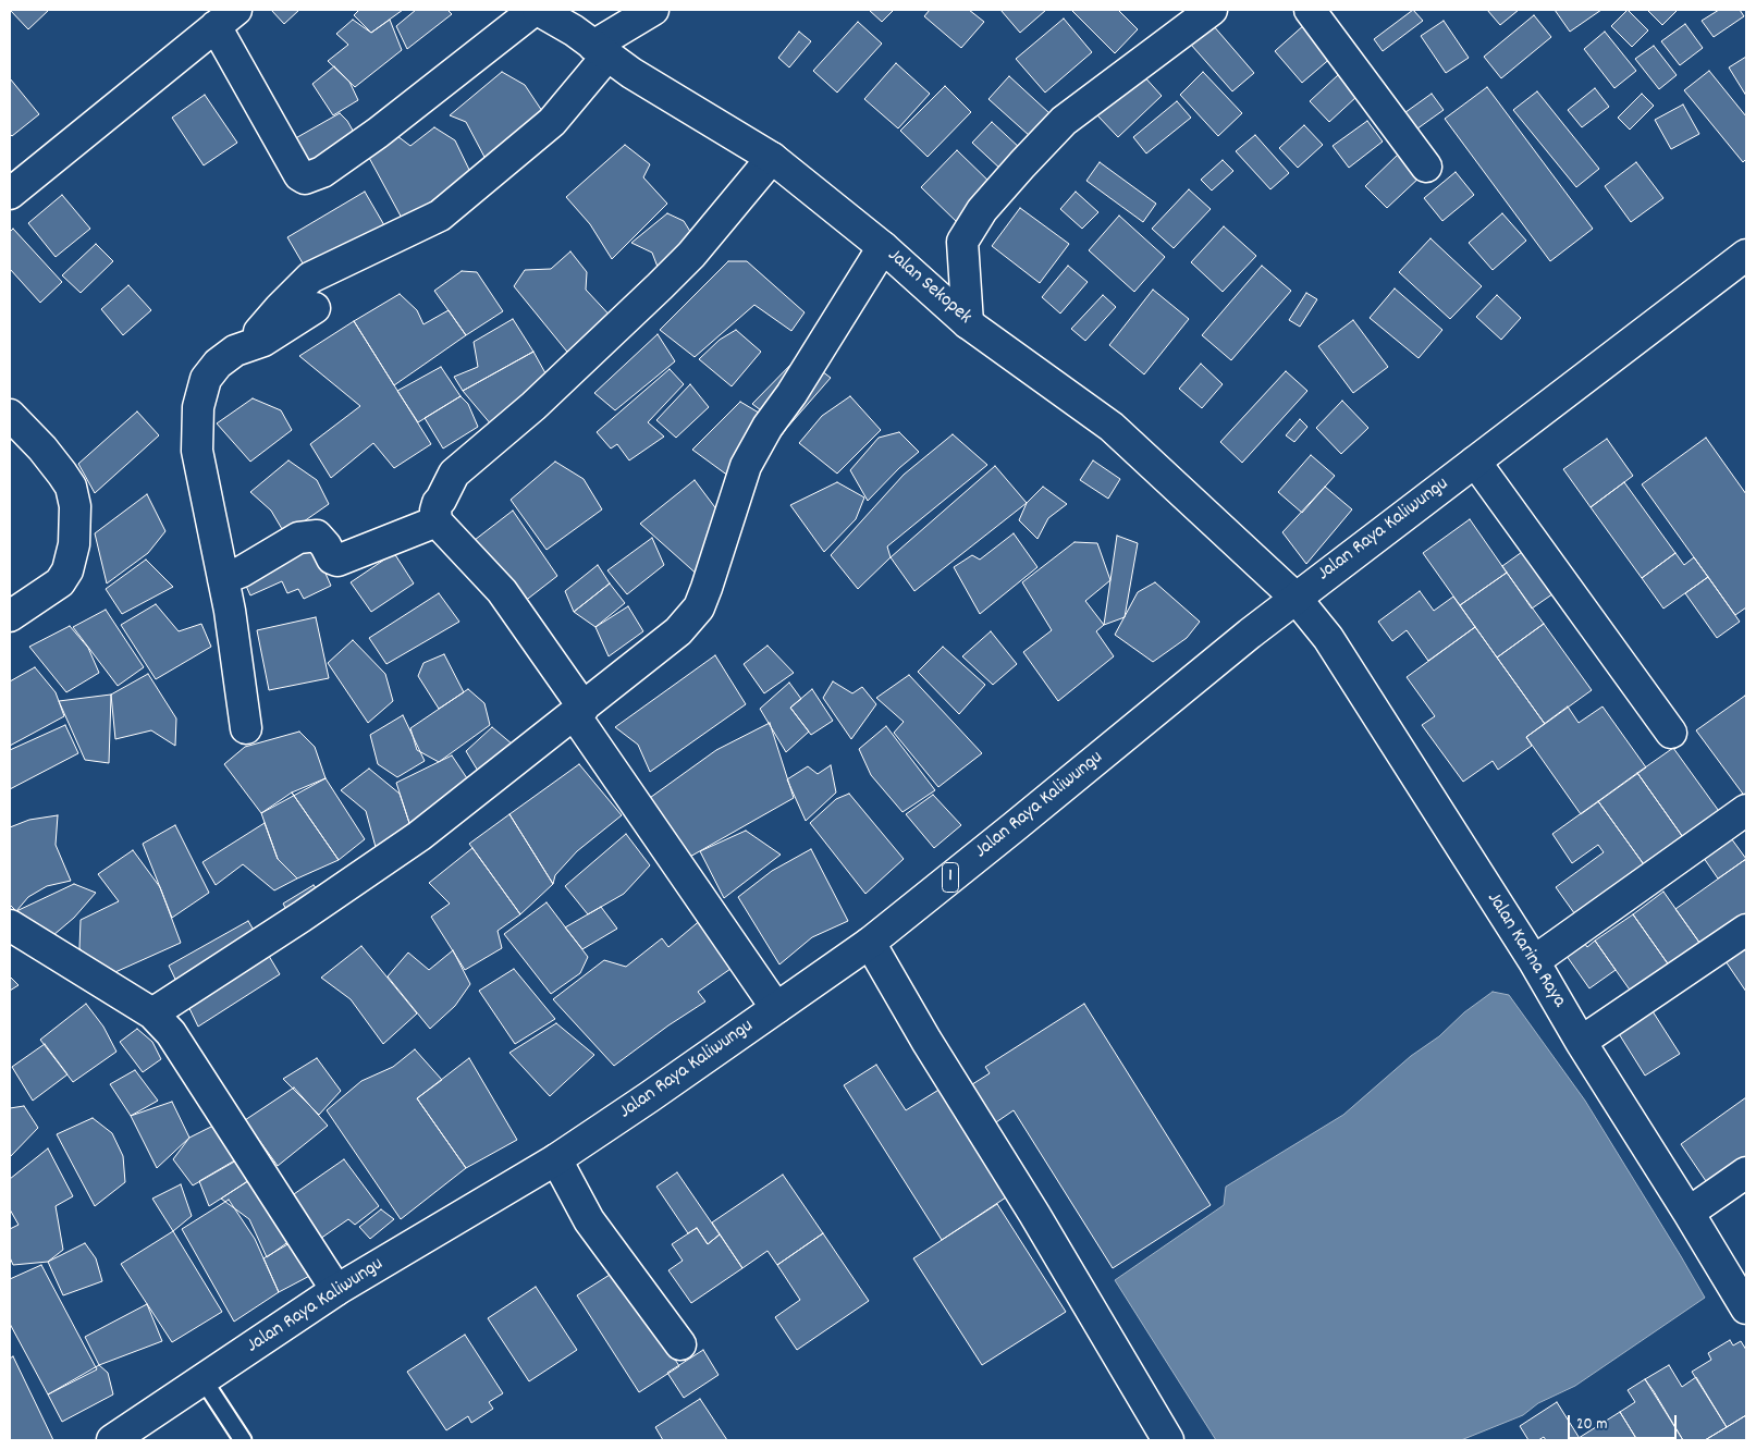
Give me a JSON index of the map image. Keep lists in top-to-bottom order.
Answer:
{
  "streets": {
    "street": [
      "Jalan Sekopek",
      "Jalan Raya Kaliwungu",
      "1",
      "Jalan Karina Raya"
    ]
  },
  "crossings": [
    ["Jalan Sekopek", "Jalan Raya Kaliwungu"],
    ["Jalan Sekopek", "Jalan Karina Raya"],
    ["Jalan Raya Kaliwungu", "Jalan Karina Raya"]
  ],
  "scale_bar": "20 m"
}
